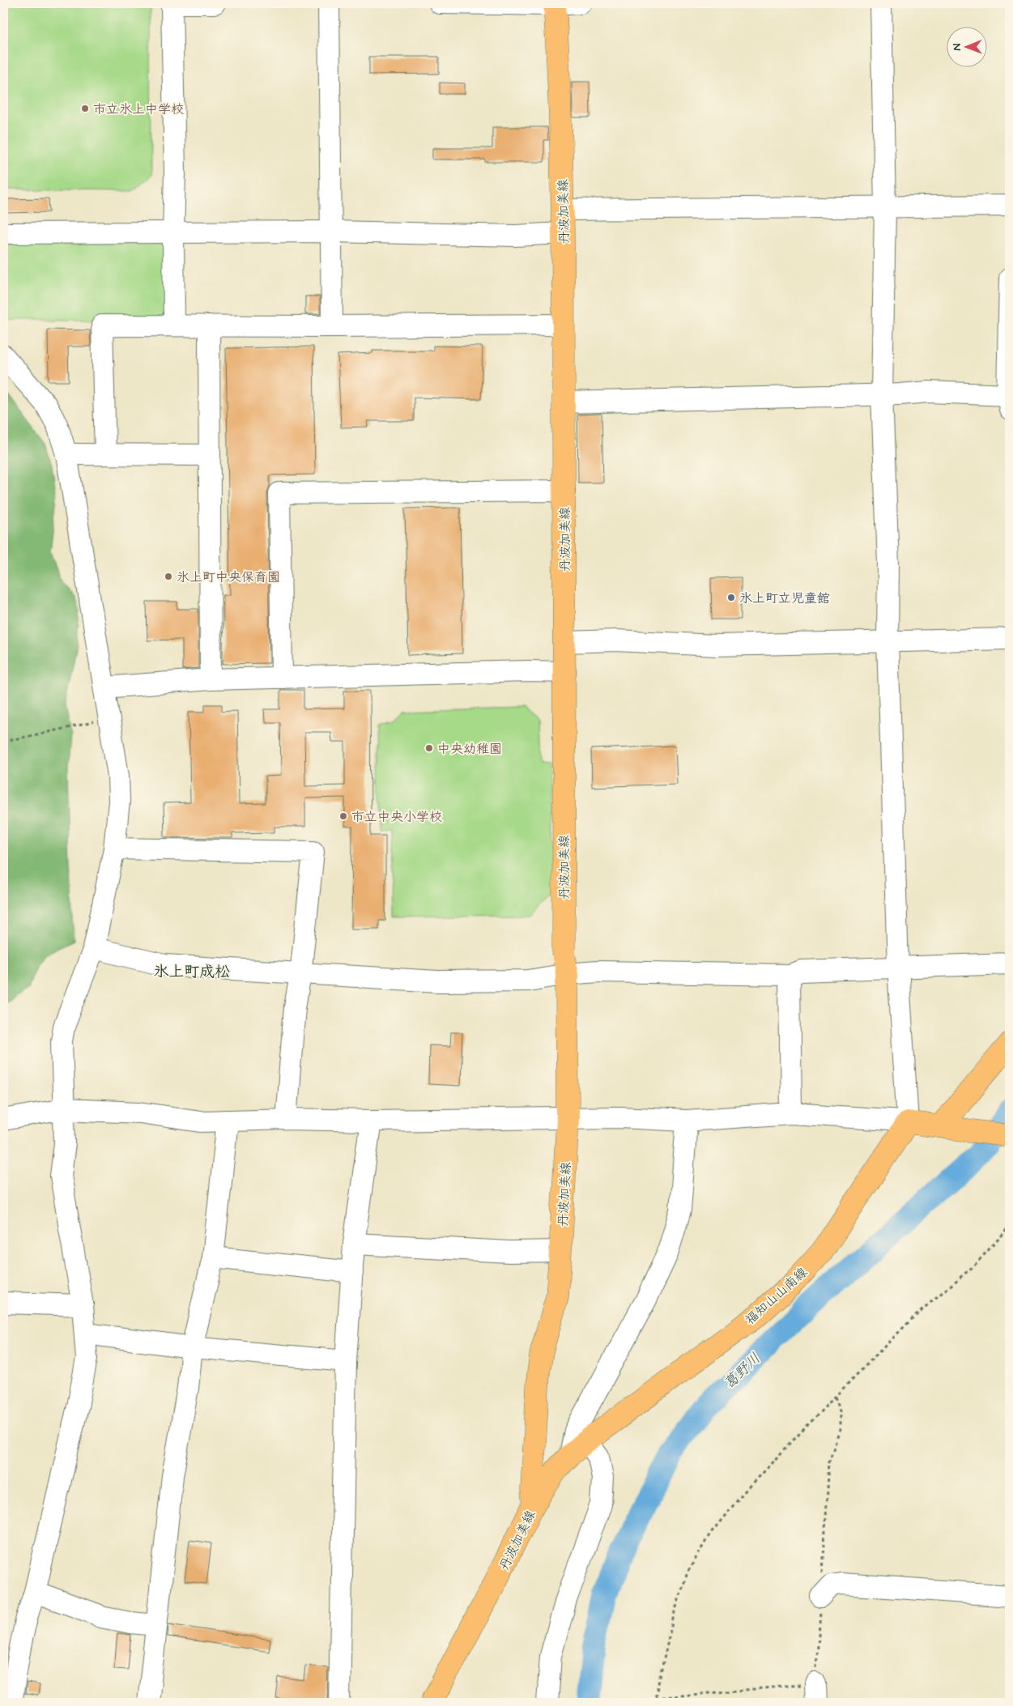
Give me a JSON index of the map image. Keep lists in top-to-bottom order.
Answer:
{
  "streets": {
    "main road": ["丹波加美線", "福知山山南線"]
  },
  "crossings": [
    ["丹波加美線", "福知山山南線"]
  ],
  "districts": ["氷上町成松"],
  "water": ["葛野川"],
  "places": [
    "市立氷上中学校",
    "氷上町中央保育園",
    "氷上町立児童館",
    "中央幼稚園",
    "市立中央小学校"
  ],
  "north": "left"
}
